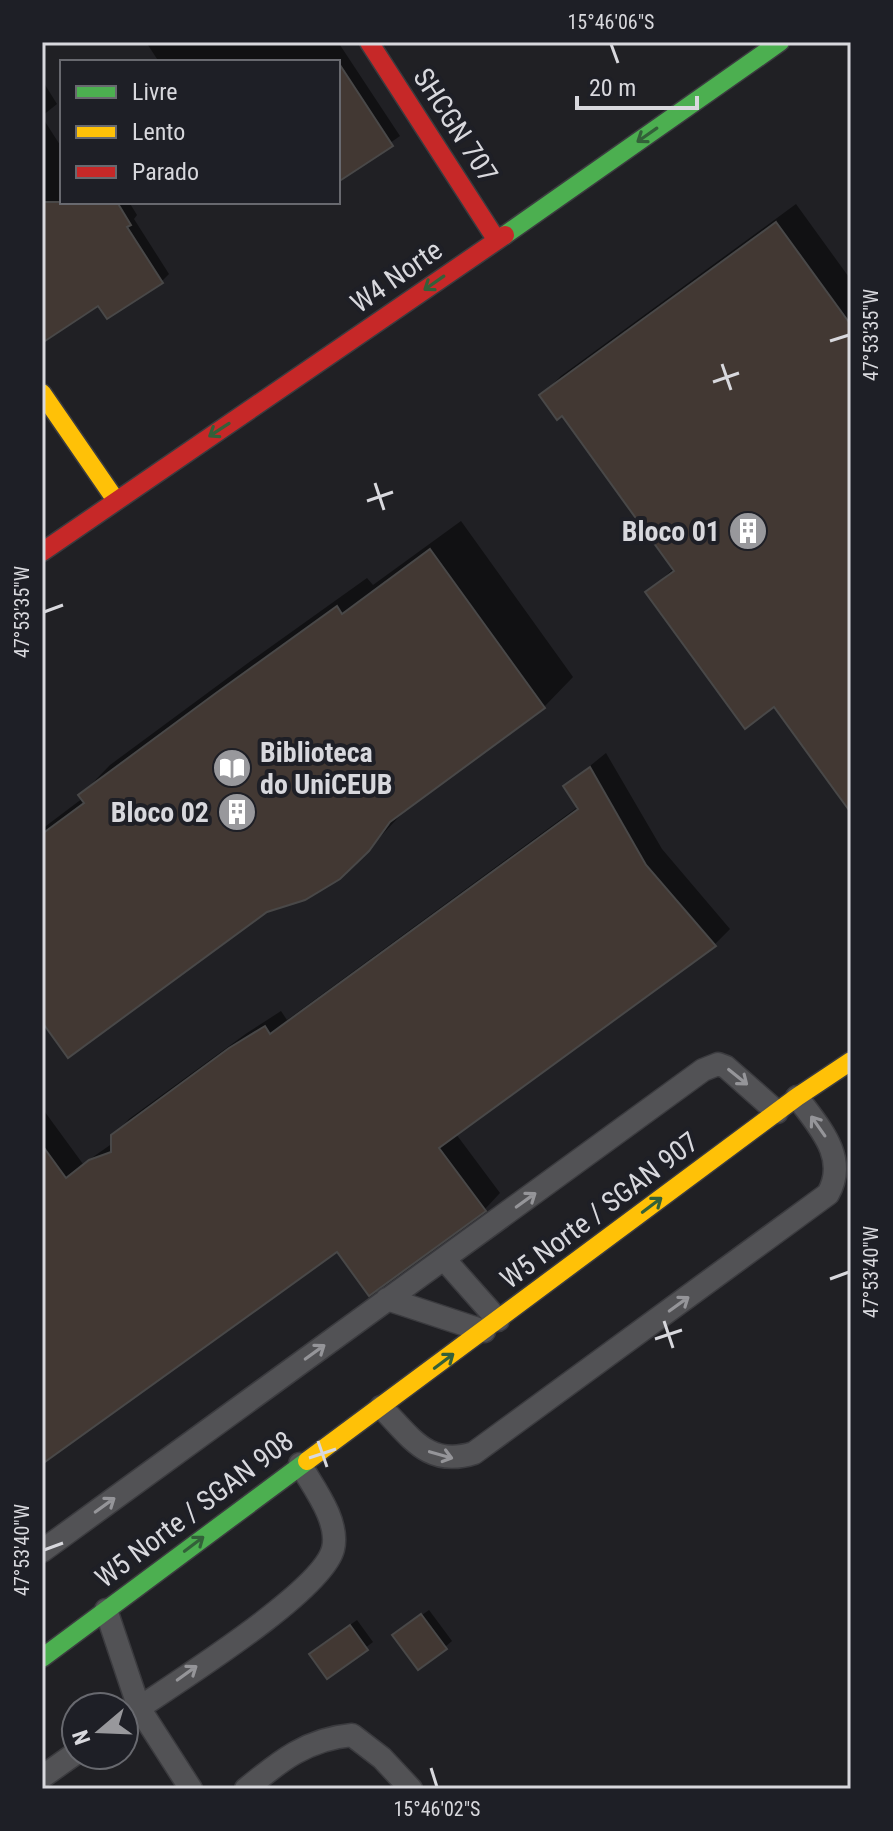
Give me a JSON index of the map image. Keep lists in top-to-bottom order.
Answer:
{
  "streets": {
    "main road": [
      "SHCGN 707",
      "W4 Norte",
      "W5 Norte / SGAN 907",
      "W5 Norte / SGAN 908"
    ]
  },
  "crossings": [
    ["SHCGN 707", "W4 Norte"],
    ["W5 Norte / SGAN 907", "W5 Norte / SGAN 908"]
  ],
  "one_way": ["W4 Norte", "W5 Norte / SGAN 907", "W5 Norte / SGAN 908"],
  "places": {
    "building": ["Bloco 01", "Bloco 02"],
    "library": ["Biblioteca do UniCEUB"]
  },
  "legend": ["Livre", "Lento", "Parado"],
  "scale_bar": "20 m",
  "north": "left",
  "coordinates": [
    "15°46'06\"S",
    "47°53'35\"W",
    "47°53'40\"W",
    "15°46'02\"S"
  ]
}
